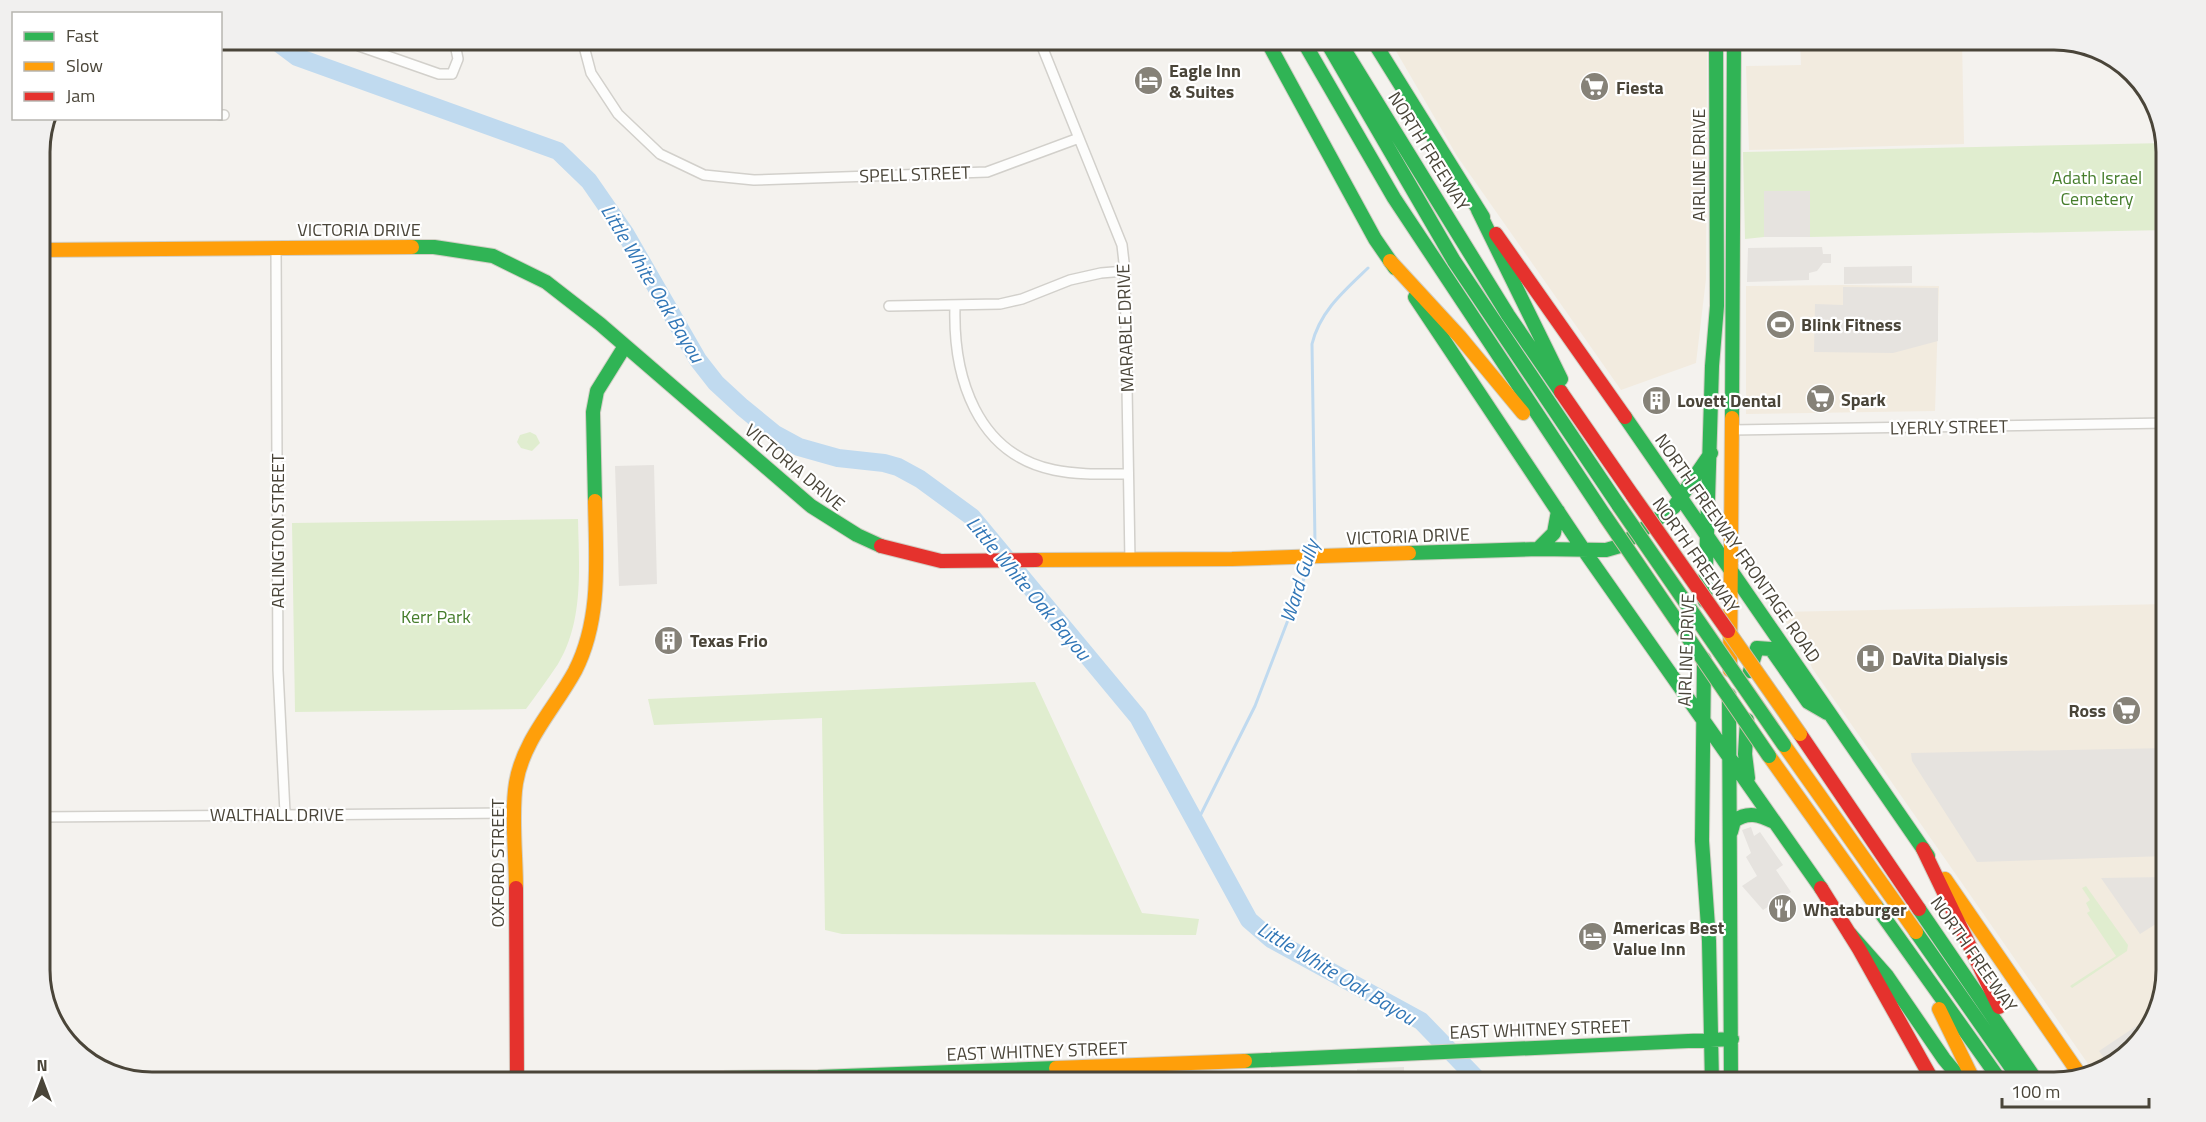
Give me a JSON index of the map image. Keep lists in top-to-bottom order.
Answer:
{
  "streets": {
    "main road": [
      "NORTH FREEWAY",
      "AIRLINE DRIVE",
      "VICTORIA DRIVE",
      "NORTH FREEWAY FRONTAGE ROAD",
      "OXFORD STREET",
      "EAST WHITNEY STREET"
    ],
    "street": [
      "SPELL STREET",
      "MARABLE DRIVE",
      "LYERLY STREET",
      "ARLINGTON STREET",
      "WALTHALL DRIVE"
    ]
  },
  "crossings": [
    ["AIRLINE DRIVE", "VICTORIA DRIVE"],
    ["AIRLINE DRIVE", "LYERLY STREET"],
    ["AIRLINE DRIVE", "NORTH FREEWAY FRONTAGE ROAD"],
    ["AIRLINE DRIVE", "EAST WHITNEY STREET"],
    ["SPELL STREET", "MARABLE DRIVE"],
    ["VICTORIA DRIVE", "MARABLE DRIVE"],
    ["VICTORIA DRIVE", "ARLINGTON STREET"],
    ["VICTORIA DRIVE", "NORTH FREEWAY FRONTAGE ROAD"],
    ["VICTORIA DRIVE", "OXFORD STREET"],
    ["ARLINGTON STREET", "WALTHALL DRIVE"],
    ["WALTHALL DRIVE", "OXFORD STREET"]
  ],
  "water": ["Little White Oak Bayou", "Ward Gully"],
  "parks": ["Adath Israel Cemetery", "Kerr Park"],
  "places": {
    "hotel": ["Eagle Inn & Suites", "Americas Best Value Inn"],
    "supermarket": ["Fiesta", "Spark", "Ross"],
    "sports": ["Blink Fitness"],
    "building": ["Lovett Dental", "Texas Frio"],
    "hospital": ["DaVita Dialysis"],
    "restaurant": ["Whataburger"]
  },
  "legend": ["Fast", "Slow", "Jam"],
  "scale_bar": "100 m",
  "north": "top"
}
